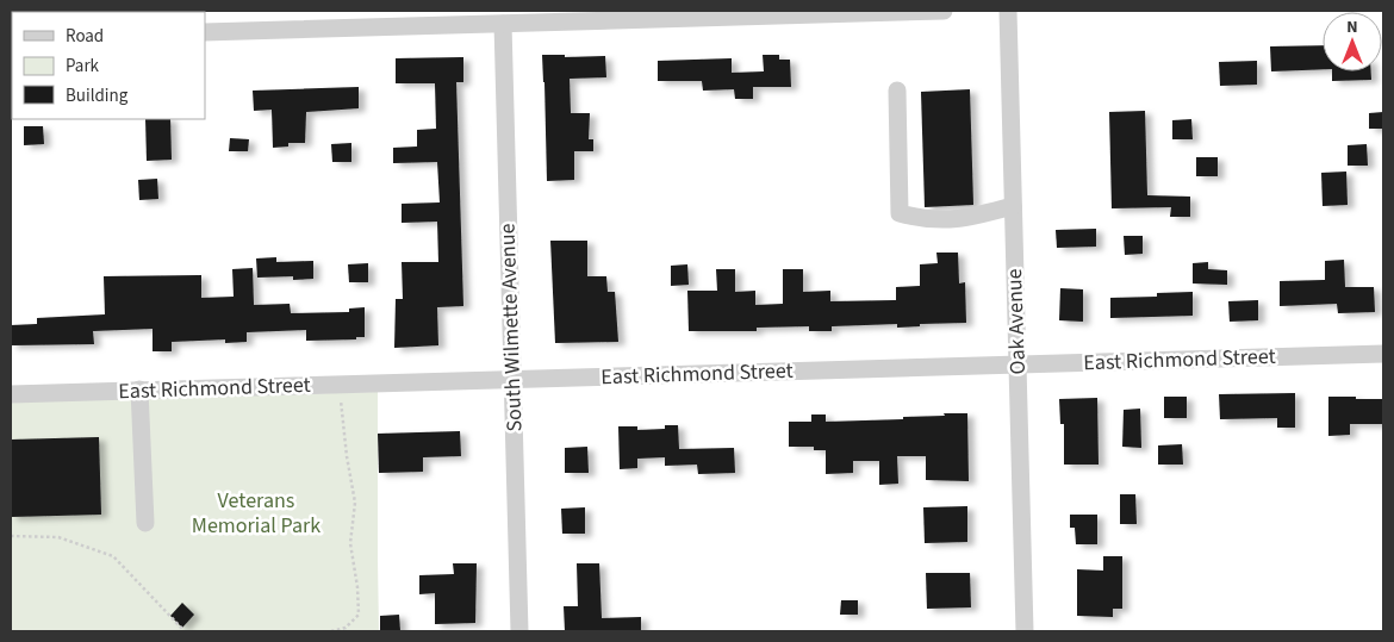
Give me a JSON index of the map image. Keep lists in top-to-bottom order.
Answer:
{
  "streets": {
    "street": ["Oak Avenue", "South Wilmette Avenue", "East Richmond Street"]
  },
  "crossings": [
    ["Oak Avenue", "East Richmond Street"],
    ["South Wilmette Avenue", "East Richmond Street"]
  ],
  "parks": ["Veterans Memorial Park"],
  "legend": ["Road", "Park", "Building"],
  "north": "top"
}
